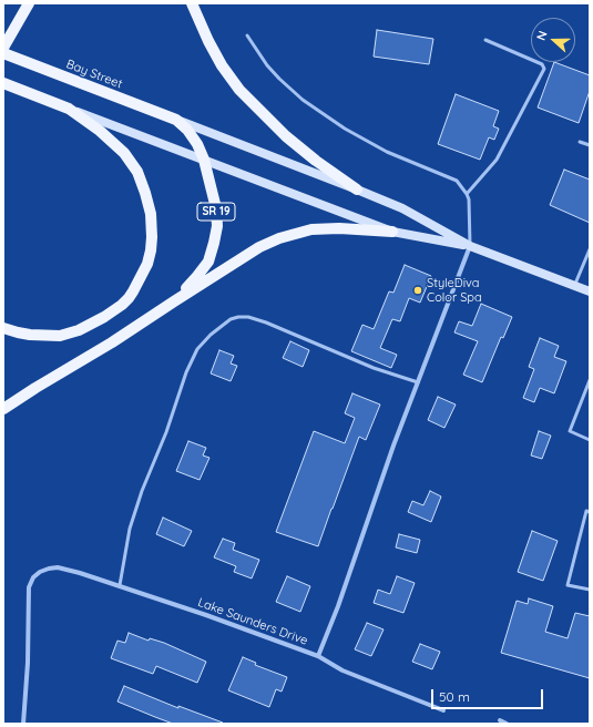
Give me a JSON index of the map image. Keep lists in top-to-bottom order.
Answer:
{
  "streets": {
    "main road": ["Bay Street", "SR 19"],
    "street": ["Lake Saunders Drive"]
  },
  "crossings": [
    ["Bay Street", "SR 19"]
  ],
  "places": ["StyleDiva Color Spa"],
  "scale_bar": "50 m",
  "north": "left"
}
